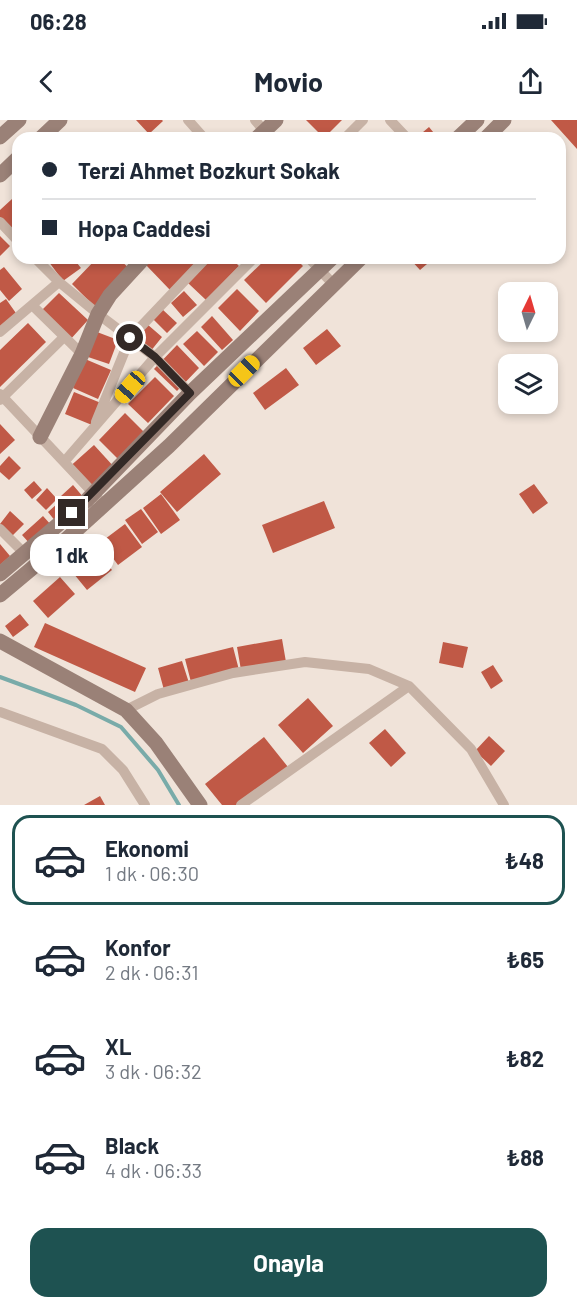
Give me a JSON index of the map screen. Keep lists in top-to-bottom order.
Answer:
{
  "north": "top",
  "page": {
    "status": "06:28",
    "header": "Movio",
    "banner": ["Terzi Ahmet Bozkurt Sokak", "Hopa Caddesi"],
    "bubble": "1 dk",
    "list": [
      {
        "name": "Ekonomi",
        "note": "1 dk · 06:30",
        "value": "₺48"
      },
      {
        "name": "Konfor",
        "note": "2 dk · 06:31",
        "value": "₺65"
      },
      {
        "name": "XL",
        "note": "3 dk · 06:32",
        "value": "₺82"
      },
      {
        "name": "Black",
        "note": "4 dk · 06:33",
        "value": "₺88"
      }
    ],
    "buttons": "Onayla"
  }
}
